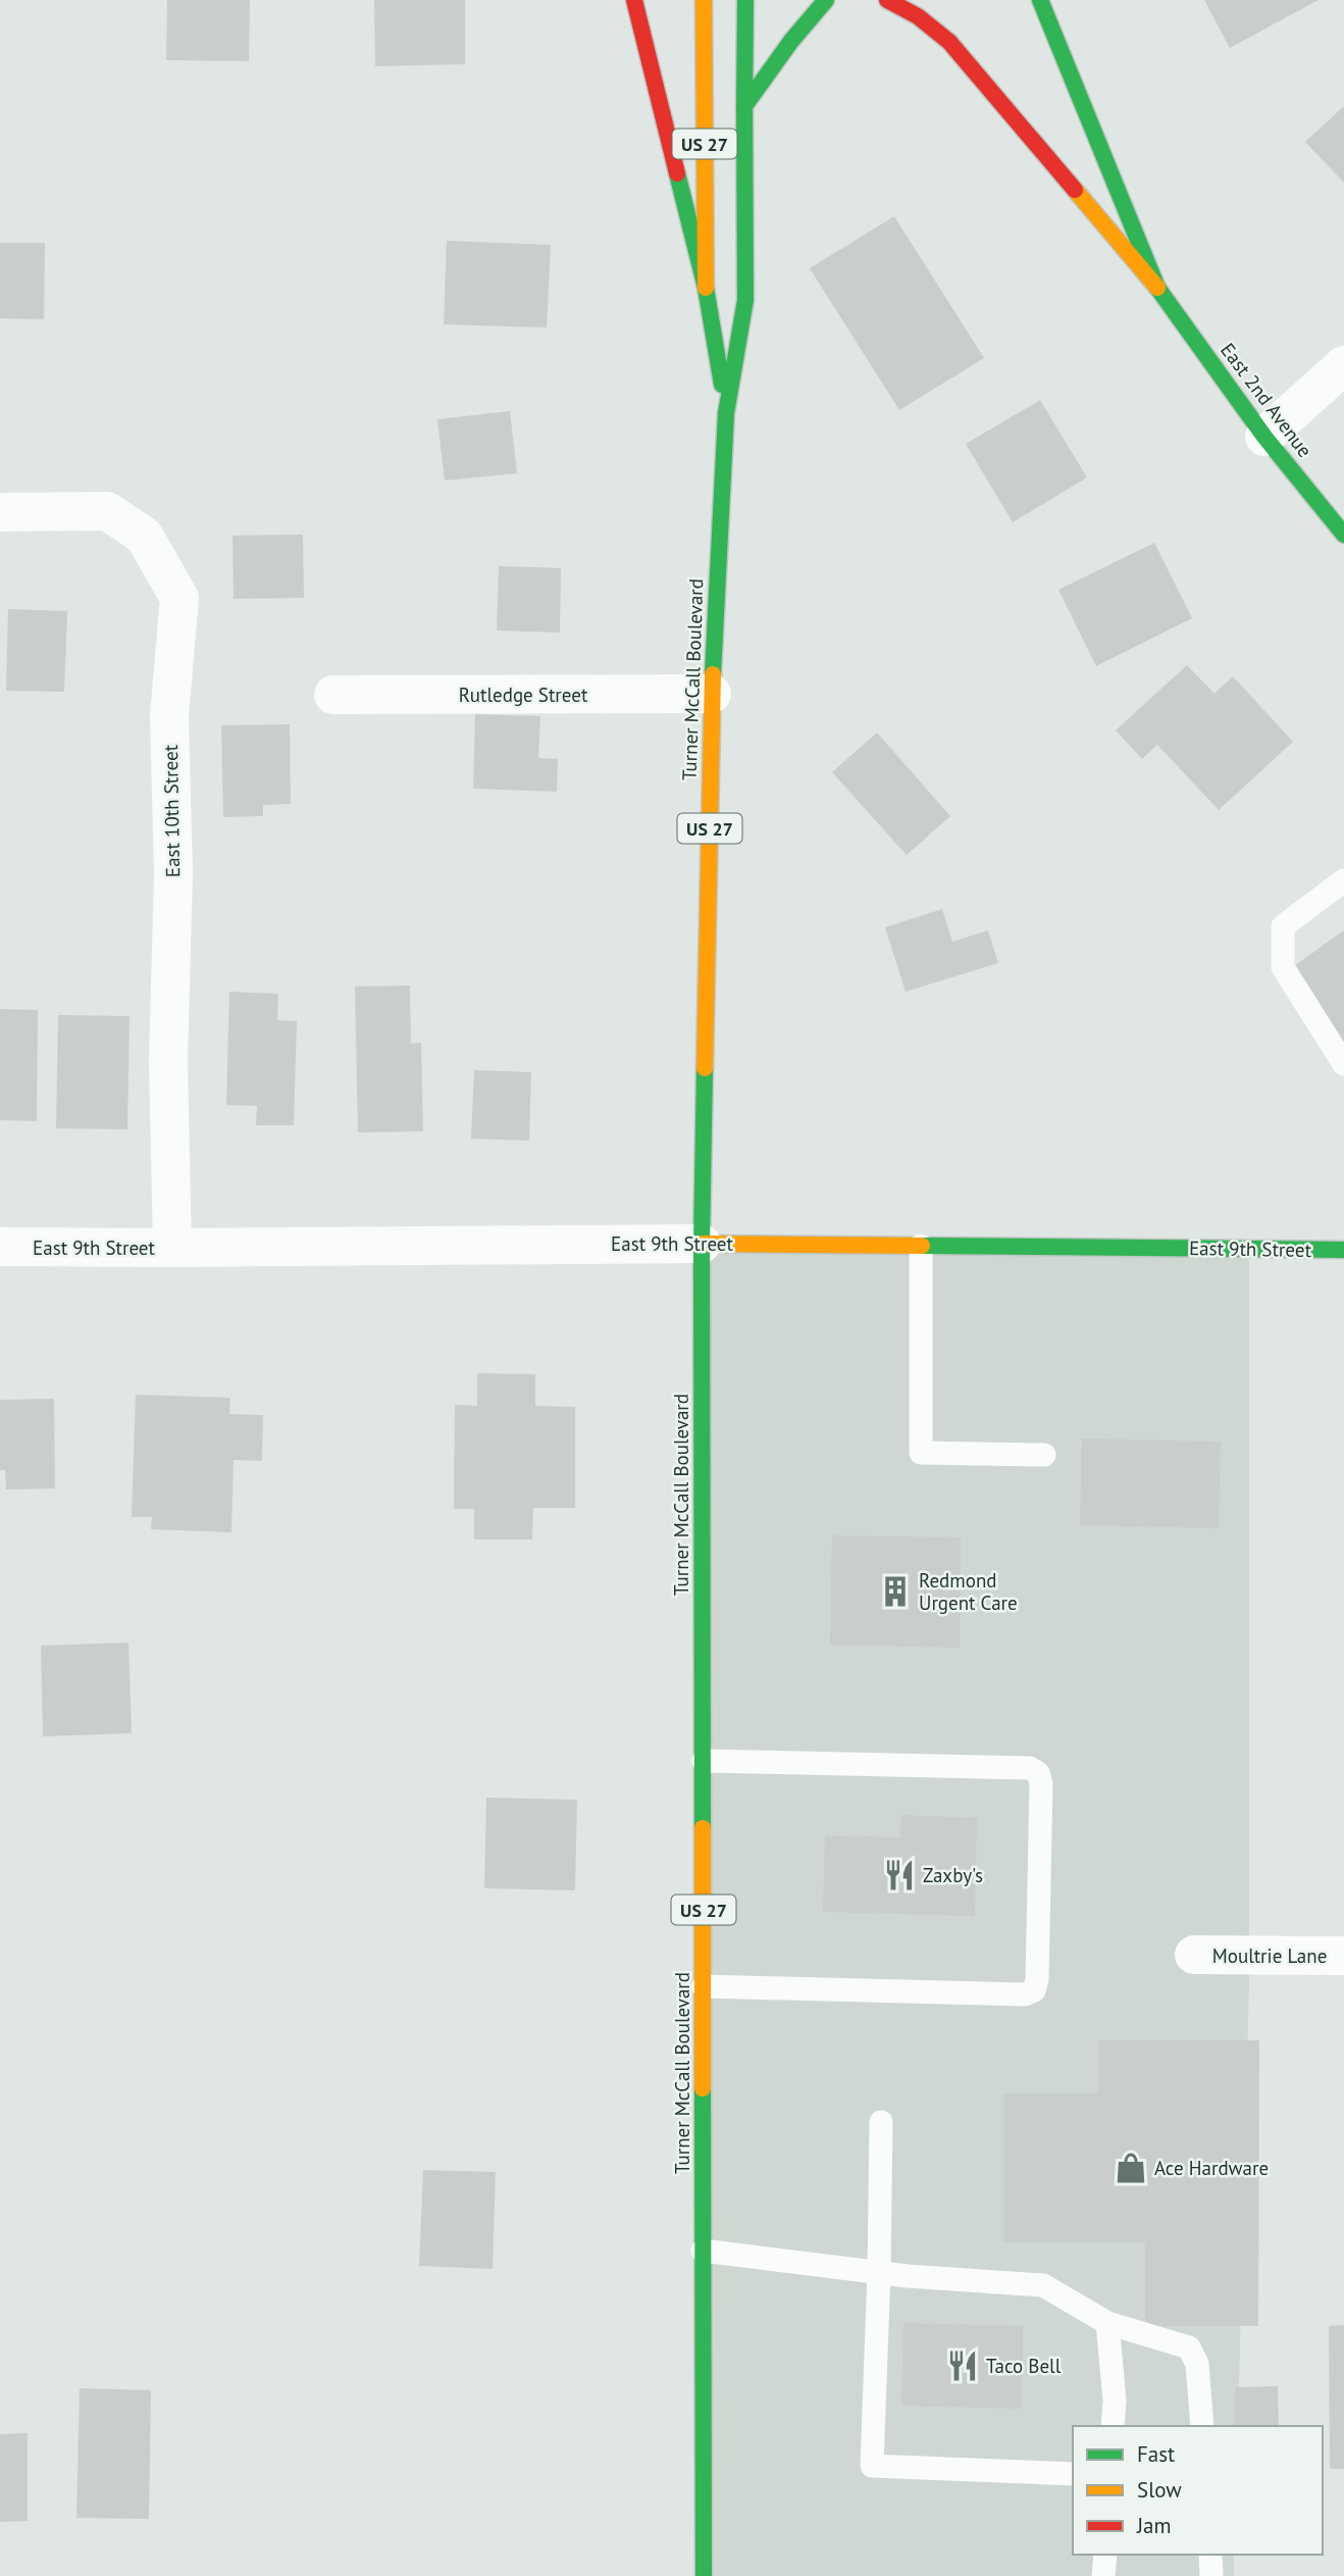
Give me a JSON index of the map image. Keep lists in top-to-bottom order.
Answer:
{
  "streets": {
    "main road": [
      "US 27",
      "East 2nd Avenue",
      "Turner McCall Boulevard",
      "East 9th Street"
    ],
    "street": ["Rutledge Street", "East 10th Street", "Moultrie Lane"]
  },
  "crossings": [
    ["Turner McCall Boulevard", "Rutledge Street"],
    ["Turner McCall Boulevard", "East 9th Street"],
    ["East 10th Street", "East 9th Street"]
  ],
  "places": {
    "building": ["Redmond Urgent Care"],
    "restaurant": ["Zaxby's", "Taco Bell"],
    "shop": ["Ace Hardware"]
  },
  "legend": ["Fast", "Slow", "Jam"]
}
